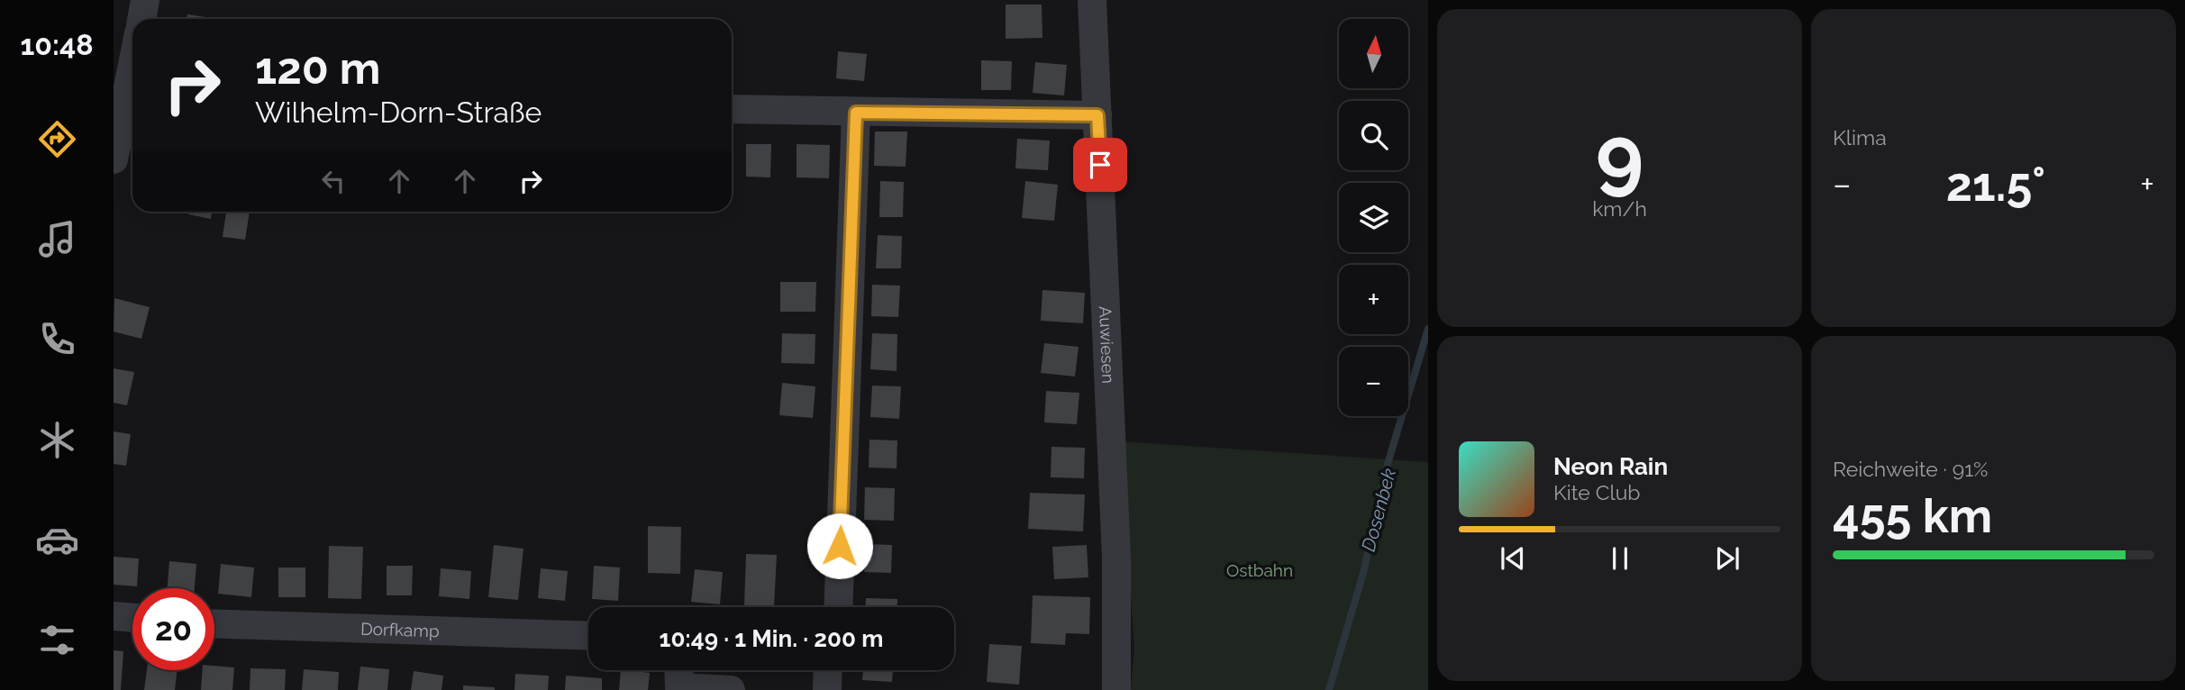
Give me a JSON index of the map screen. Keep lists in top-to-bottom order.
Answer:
{
  "streets": {
    "street": ["Auwiesen", "Dorfkamp"]
  },
  "water": ["Dosenbek"],
  "parks": ["Ostbahn"],
  "north": "top",
  "page": {
    "tabs": "10:48",
    "tile": [
      ["9", "km/h"],
      "Klima",
      ["Reichweite · 91%", "455 km"]
    ],
    "map_buttons": ["+", "−"],
    "turn": ["120 m", "Wilhelm-Dorn-Straße"],
    "heat": ["−", "21.5°", "+"],
    "song": ["Neon Rain", "Kite Club"],
    "limit": "20",
    "trip": "10:49 · 1 Min. · 200 m"
  }
}
